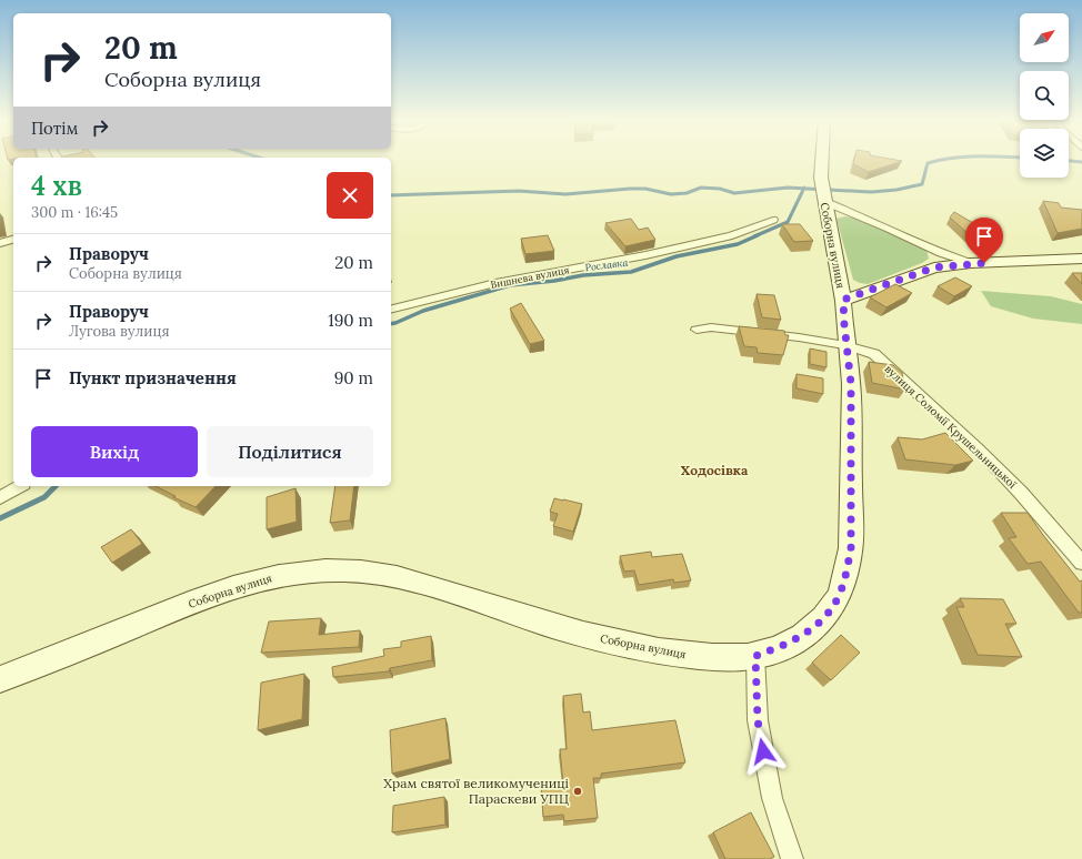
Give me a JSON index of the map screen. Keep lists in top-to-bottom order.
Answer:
{
  "streets": {
    "street": ["Соборна вулиця", "Вишнева вулиця", "вулиця Соломії Крушельницької"]
  },
  "crossings": [
    ["Соборна вулиця", "вулиця Соломії Крушельницької"]
  ],
  "districts": ["Ходосівка"],
  "water": ["Рославка"],
  "places": ["Храм святої великомучениці Параскеви УПЦ"],
  "north": "top right",
  "page": {
    "turn": ["20 m", "Соборна вулиця"],
    "then": "Потім",
    "heading": ["4 хв", "300 m · 16:45"],
    "list": [
      {
        "name": "Праворуч",
        "note": "Соборна вулиця",
        "value": "20 m"
      },
      {
        "name": "Праворуч",
        "note": "Лугова вулиця",
        "value": "190 m"
      },
      {
        "name": "Пункт призначення",
        "value": "90 m"
      }
    ],
    "buttons": ["Вихід", "Поділитися"]
  }
}
